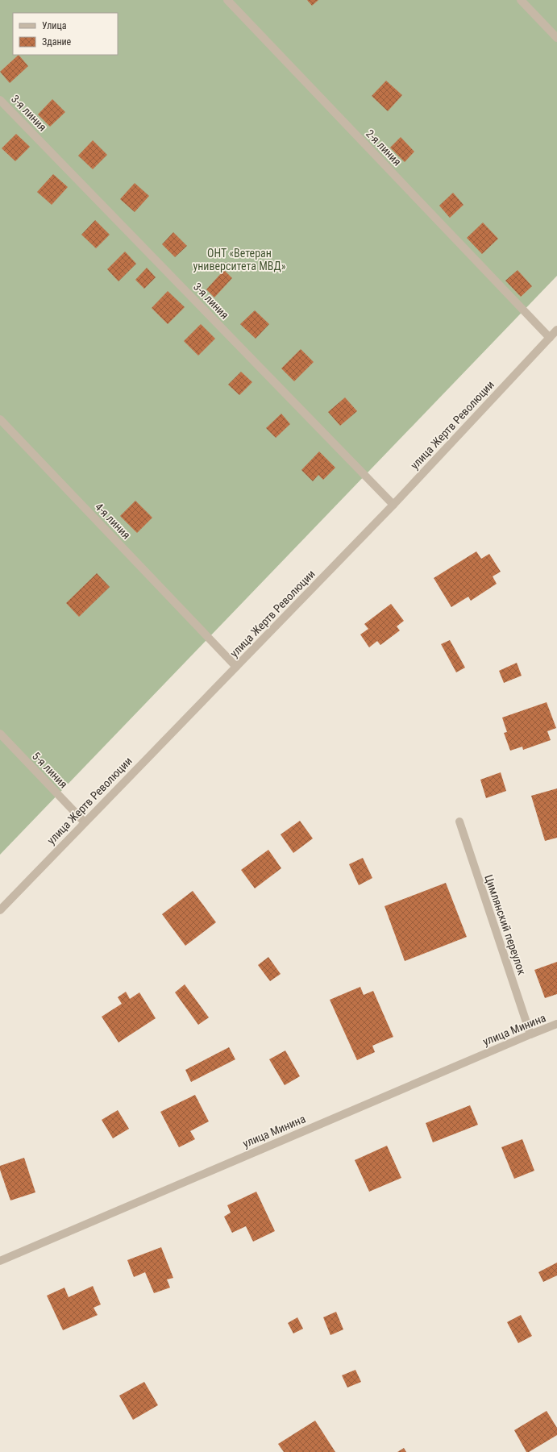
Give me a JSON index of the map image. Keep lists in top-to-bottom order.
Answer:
{
  "streets": {
    "street": [
      "3-я линия",
      "2-я линия",
      "улица Жертв Революции",
      "4-я линия",
      "5-я линия",
      "Цимлянский переулок",
      "улица Минина"
    ]
  },
  "crossings": [
    ["3-я линия", "улица Жертв Революции"],
    ["2-я линия", "улица Жертв Революции"],
    ["улица Жертв Революции", "4-я линия"],
    ["улица Жертв Революции", "5-я линия"],
    ["Цимлянский переулок", "улица Минина"]
  ],
  "parks": ["ОНТ «Ветеран университета МВД»"],
  "legend": ["Улица", "Здание"]
}
